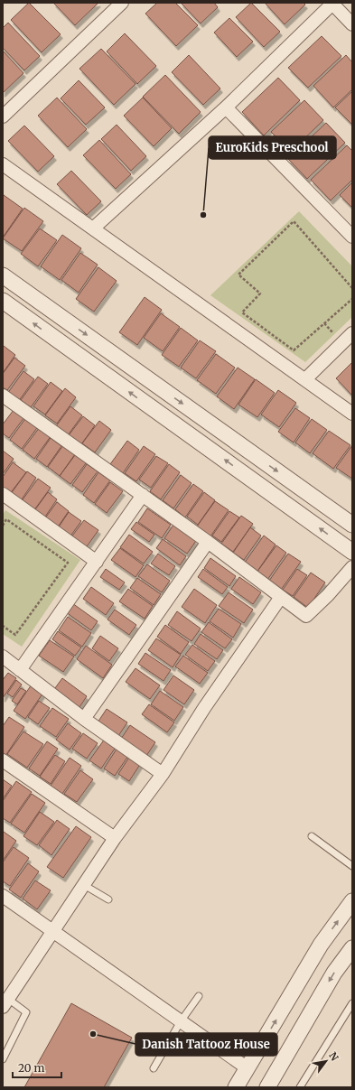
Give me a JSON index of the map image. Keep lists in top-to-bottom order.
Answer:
{
  "places": ["EuroKids Preschool", "Danish Tattooz House"],
  "scale_bar": "20 m",
  "north": "top right"
}
